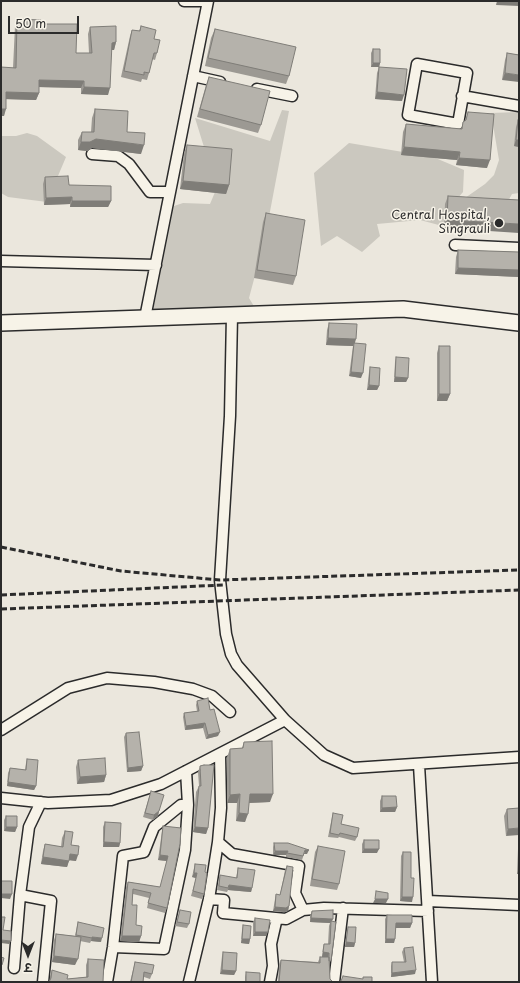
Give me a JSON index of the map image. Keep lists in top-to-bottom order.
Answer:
{
  "places": ["Central Hospital, Singrauli"],
  "scale_bar": "50 m",
  "north": "bottom"
}
